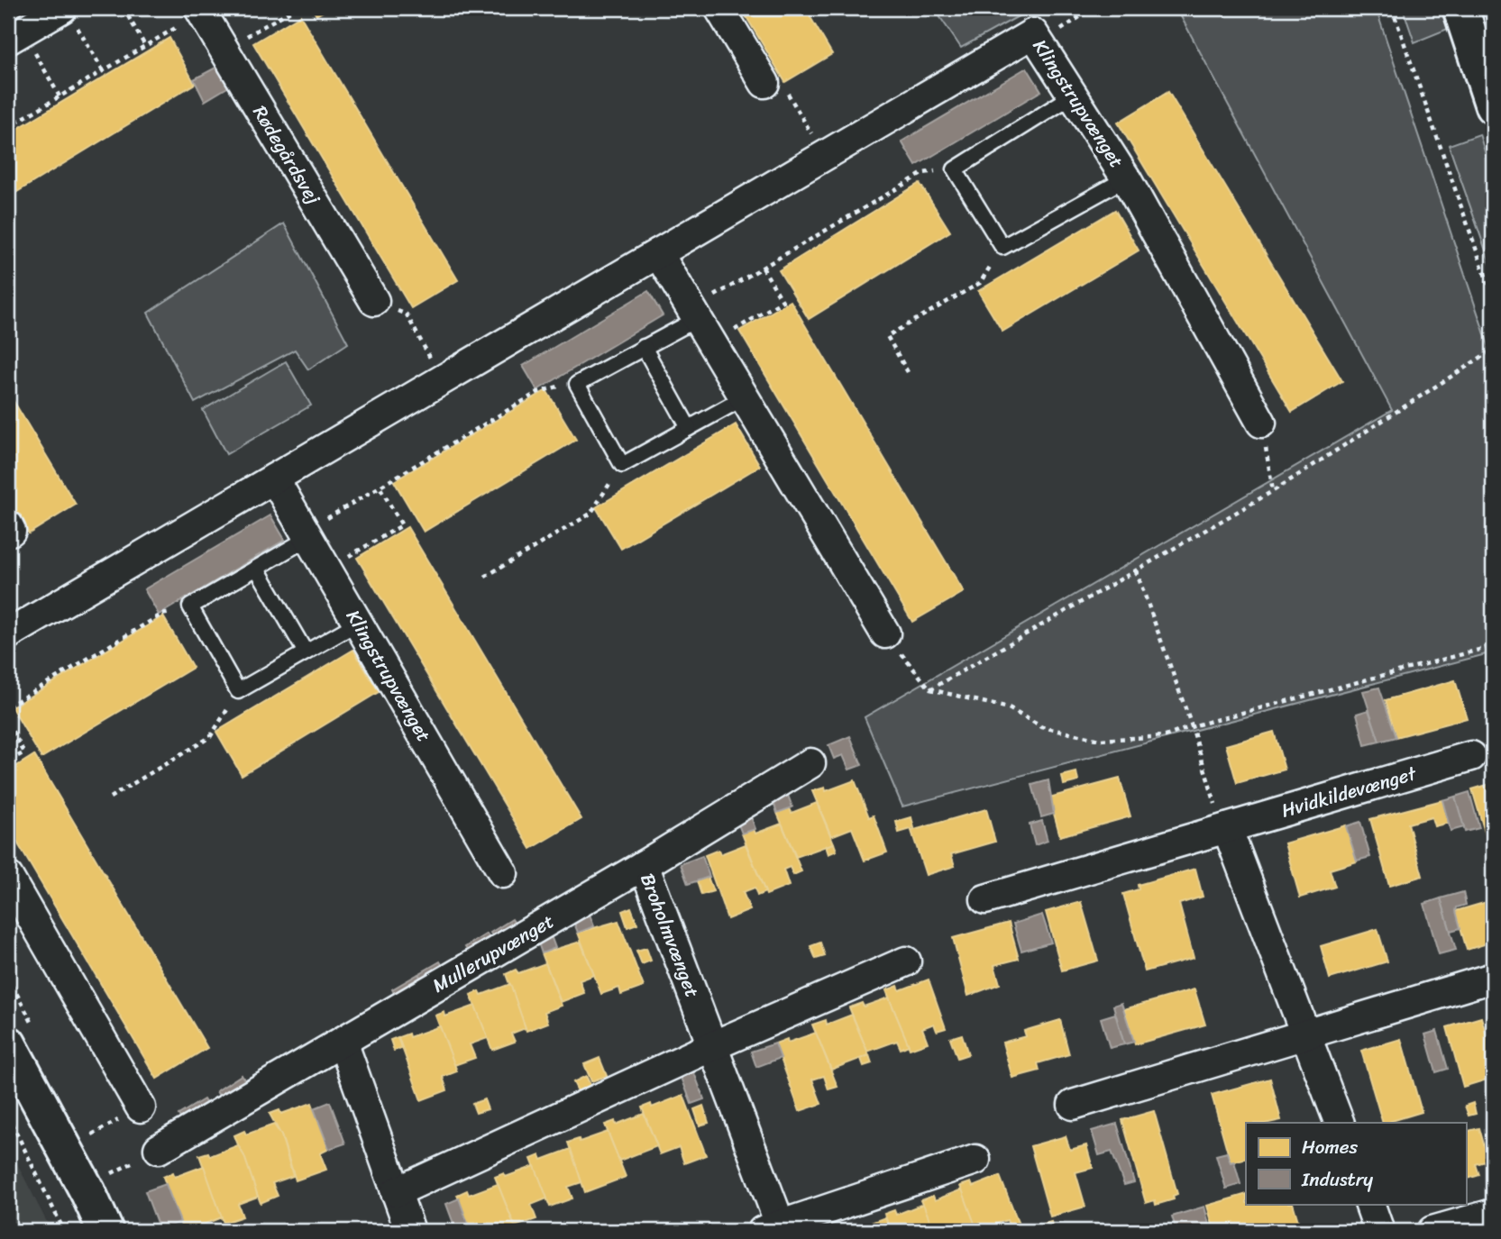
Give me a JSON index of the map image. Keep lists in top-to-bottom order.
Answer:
{
  "streets": {
    "street": [
      "Klingstrupvænget",
      "Rødegårdsvej",
      "Hvidkildevænget",
      "Broholmvænget",
      "Mullerupvænget"
    ]
  },
  "crossings": [
    ["Broholmvænget", "Mullerupvænget"]
  ],
  "legend": ["Homes", "Industry"]
}
